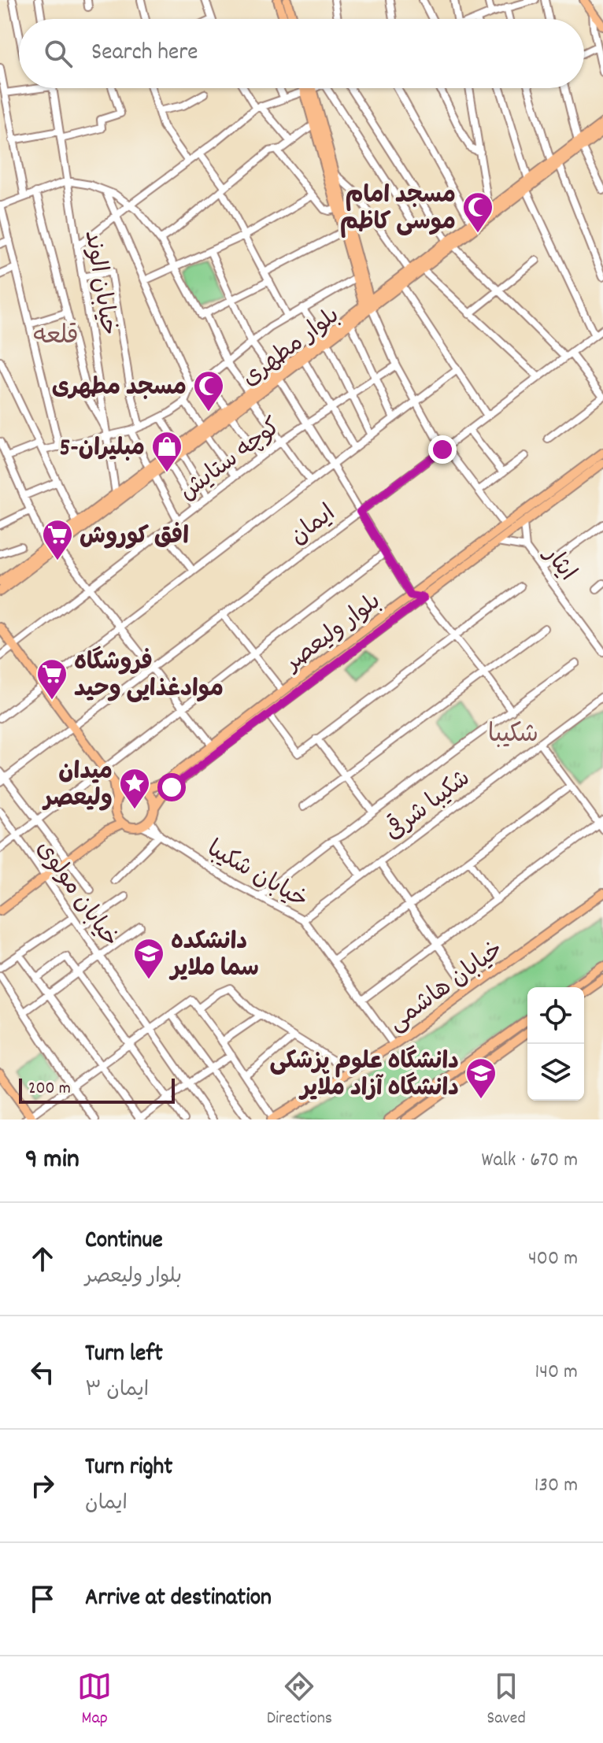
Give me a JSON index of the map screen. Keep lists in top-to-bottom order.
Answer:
{
  "streets": {
    "main road": ["بلوار مطهری", "بلوار ولیعصر", "خیابان هاشمی"],
    "street": [
      "خیابان الوند",
      "کوچه ستایش",
      "ایمان",
      "ایثار",
      "شکیبا شرقی",
      "خیابان شکیبا",
      "خیابان مولوی"
    ]
  },
  "crossings": [
    ["خیابان الوند", "بلوار مطهری"],
    ["ایثار", "بلوار ولیعصر"],
    ["بلوار ولیعصر", "خیابان شکیبا"],
    ["شکیبا شرقی", "خیابان شکیبا"],
    ["خیابان شکیبا", "خیابان هاشمی"]
  ],
  "districts": ["قلعه", "شکیبا"],
  "places": {
    "mosque": ["مسجد امام موسی کاظم", "مسجد مطهری"],
    "shop": ["مبلیران-5"],
    "supermarket": ["افق کوروش", "فروشگاه موادغذایی وحید"],
    "place": ["میدان ولیعصر"],
    "school or university": ["دانشکده سما ملایر", "دانشگاه علوم پزشکی دانشگاه آزاد ملایر"]
  },
  "scale_bar": "200 m",
  "page": {
    "search": "Search here",
    "scale": "200 m",
    "heading": ["9 min", "Walk · 670 m"],
    "list": [
      ["Continue", "بلوار ولیعصر", "400 m"],
      ["Turn left", "ایمان ۳", "140 m"],
      ["Turn right", "ایمان", "130 m"],
      "Arrive at destination"
    ],
    "nav": ["Map", "Directions", "Saved"]
  }
}
